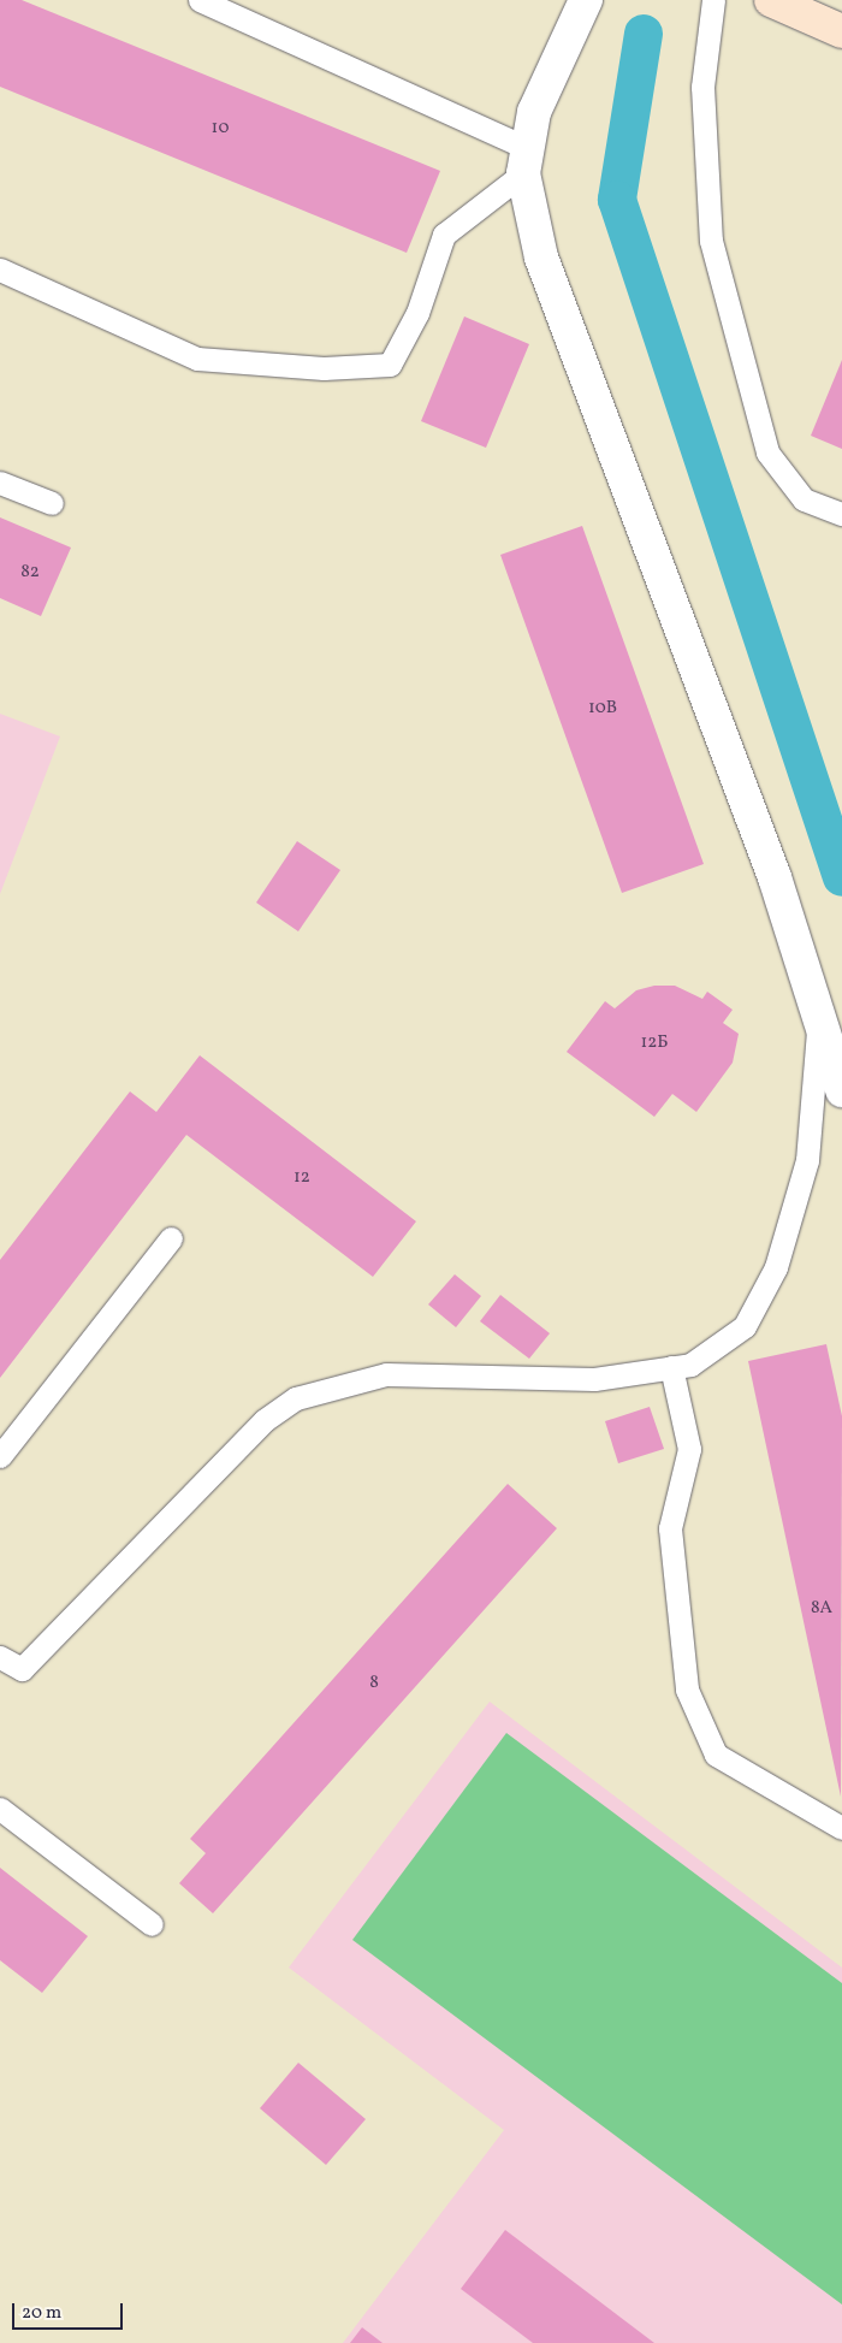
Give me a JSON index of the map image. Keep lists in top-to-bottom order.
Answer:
{
  "house_numbers": [
    "10",
    "82",
    "10В",
    "12Б",
    "12",
    "8А",
    "8"
  ],
  "scale_bar": "20 m"
}
